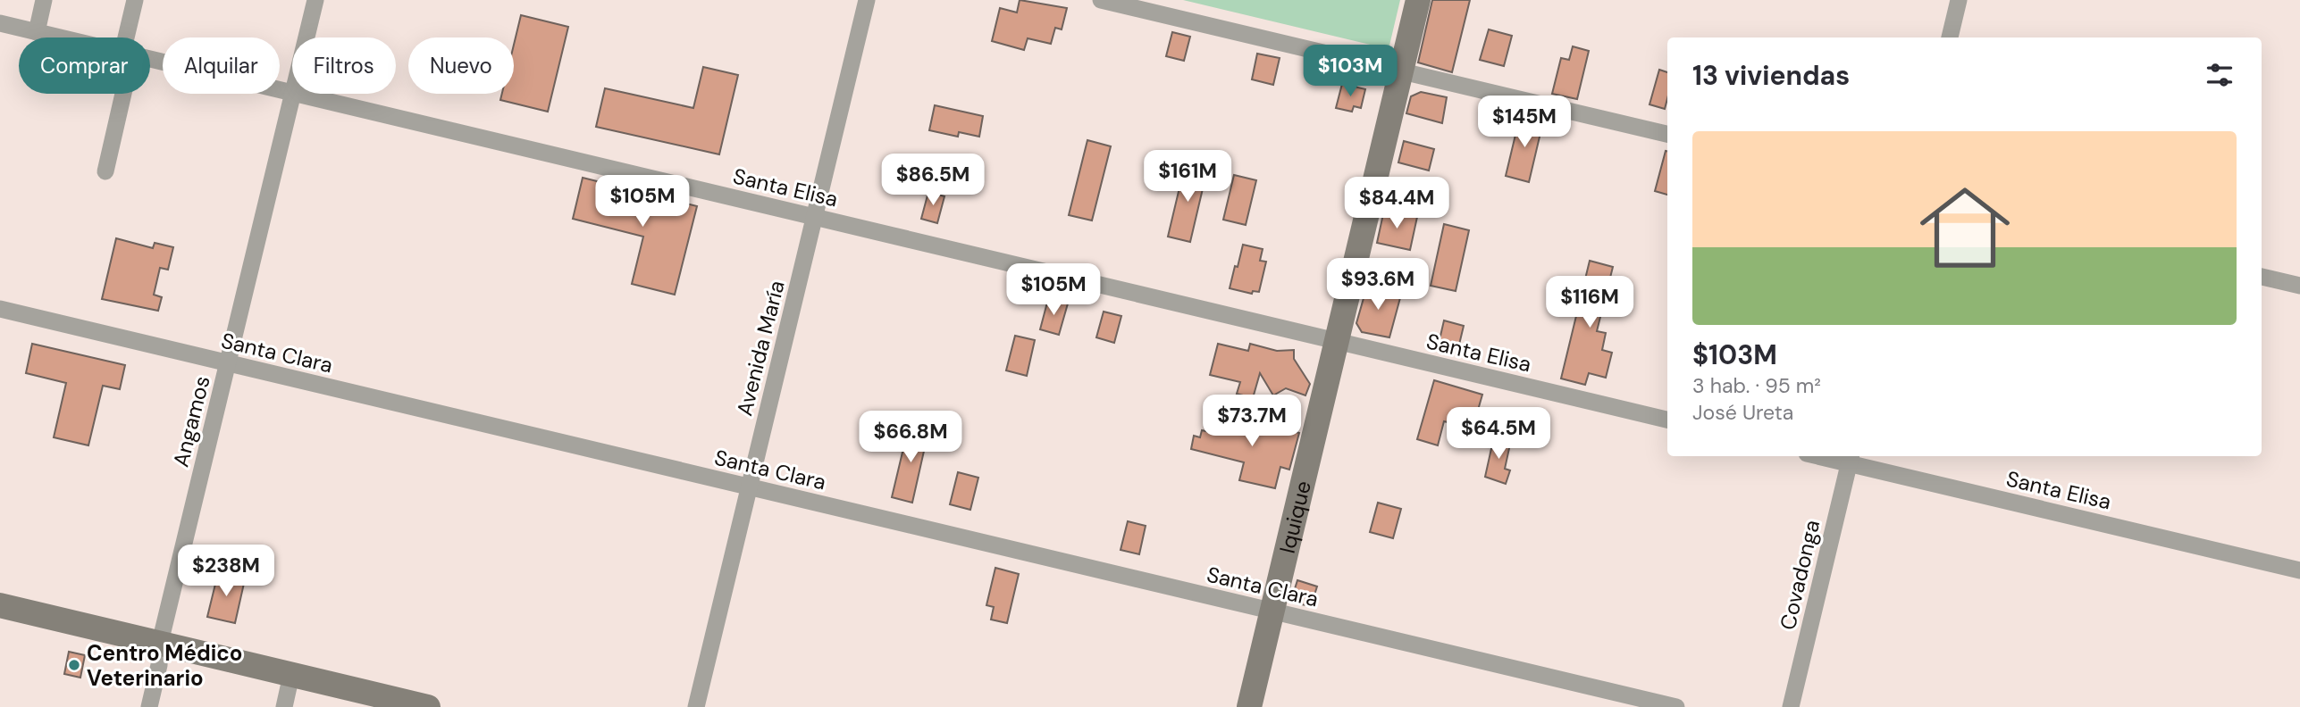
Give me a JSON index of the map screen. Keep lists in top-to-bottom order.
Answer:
{
  "streets": {
    "street": [
      "Santa Elisa",
      "Avenida María",
      "Santa Clara",
      "Angamos",
      "Iquique",
      "Covadonga"
    ]
  },
  "crossings": [
    ["Santa Elisa", "Avenida María"],
    ["Santa Elisa", "Iquique"],
    ["Santa Elisa", "Covadonga"],
    ["Avenida María", "Santa Clara"],
    ["Santa Clara", "Angamos"],
    ["Santa Clara", "Iquique"]
  ],
  "places": ["Centro Médico Veterinario"],
  "page": {
    "chip": [
      "Comprar",
      "Alquilar",
      "Filtros",
      "Nuevo"
    ],
    "heading": "13 viviendas",
    "price": [
      "$103M",
      "$145M",
      "$161M",
      "$86.5M",
      "$105M",
      "$84.4M",
      "$93.6M",
      "$105M",
      "$116M",
      "$73.7M",
      "$64.5M",
      "$66.8M",
      "$238M"
    ],
    "list": [
      {
        "name": "$103M",
        "note": "3 hab. · 95 m² · José Ureta"
      }
    ]
  }
}
